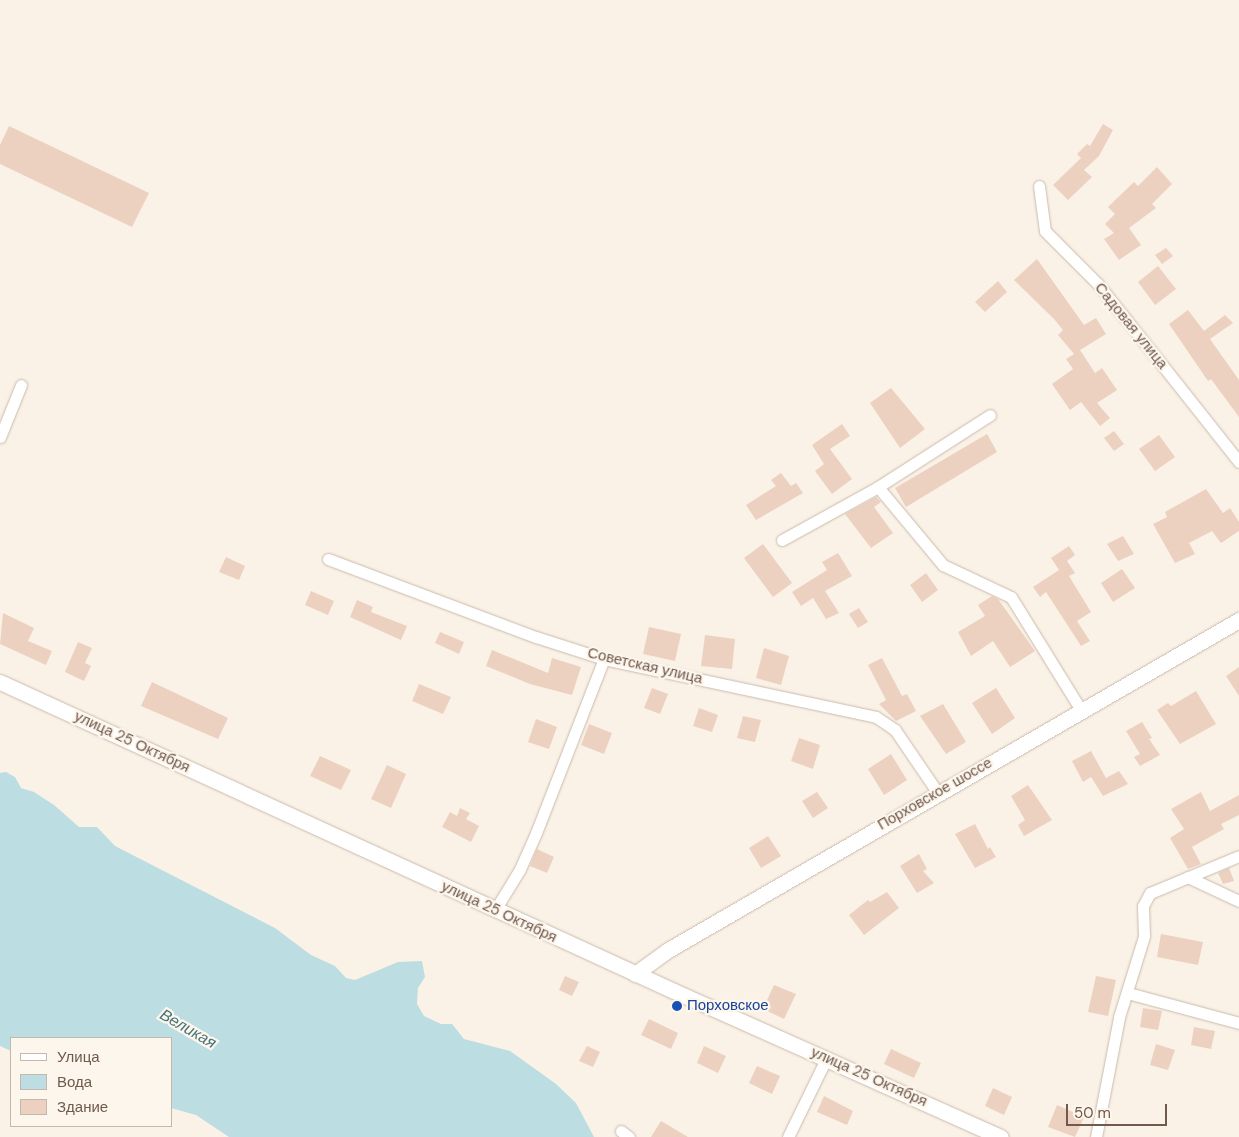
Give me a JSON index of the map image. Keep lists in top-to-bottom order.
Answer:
{
  "streets": {
    "main road": ["улица 25 Октября", "Порховское шоссе"],
    "street": ["Садовая улица", "Советская улица"]
  },
  "crossings": [
    ["Советская улица", "Порховское шоссе"],
    ["улица 25 Октября", "Порховское шоссе"]
  ],
  "water": ["Великая"],
  "places": ["Порховское"],
  "legend": ["Улица", "Вода", "Здание"],
  "scale_bar": "50 m"
}
